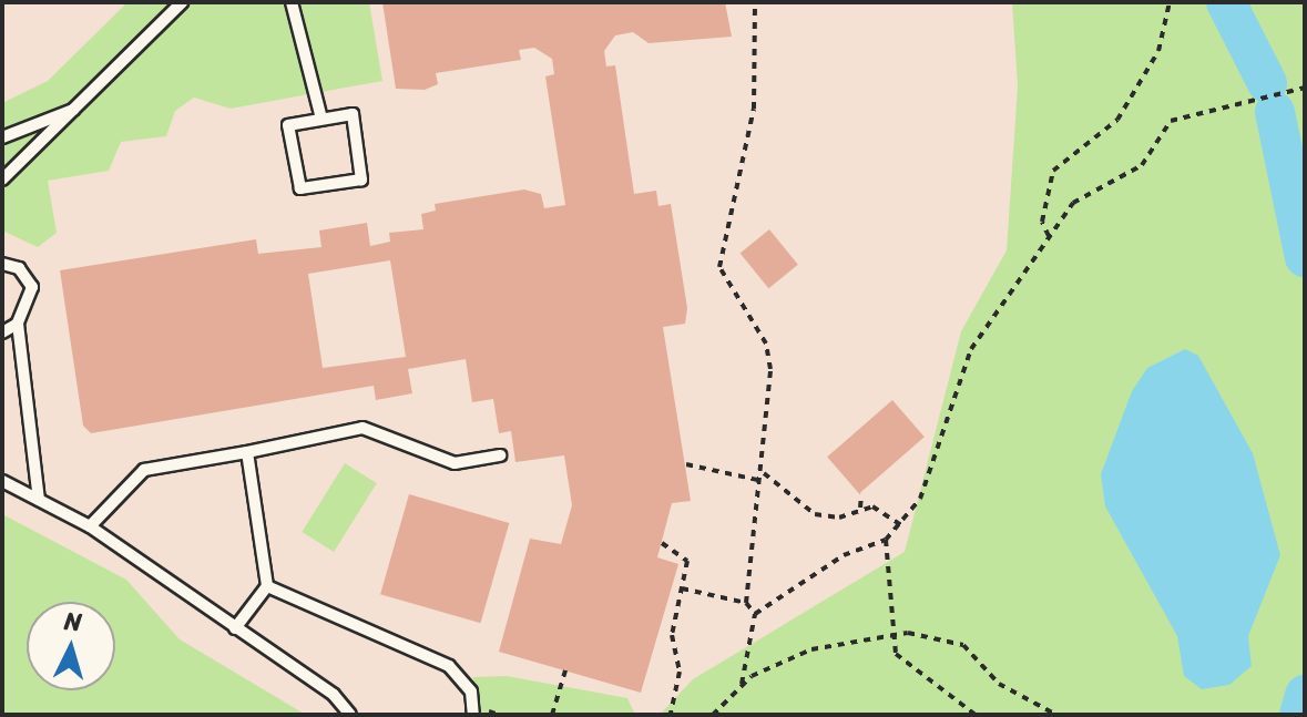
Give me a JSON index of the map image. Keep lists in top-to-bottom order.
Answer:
{
  "north": "top"
}
